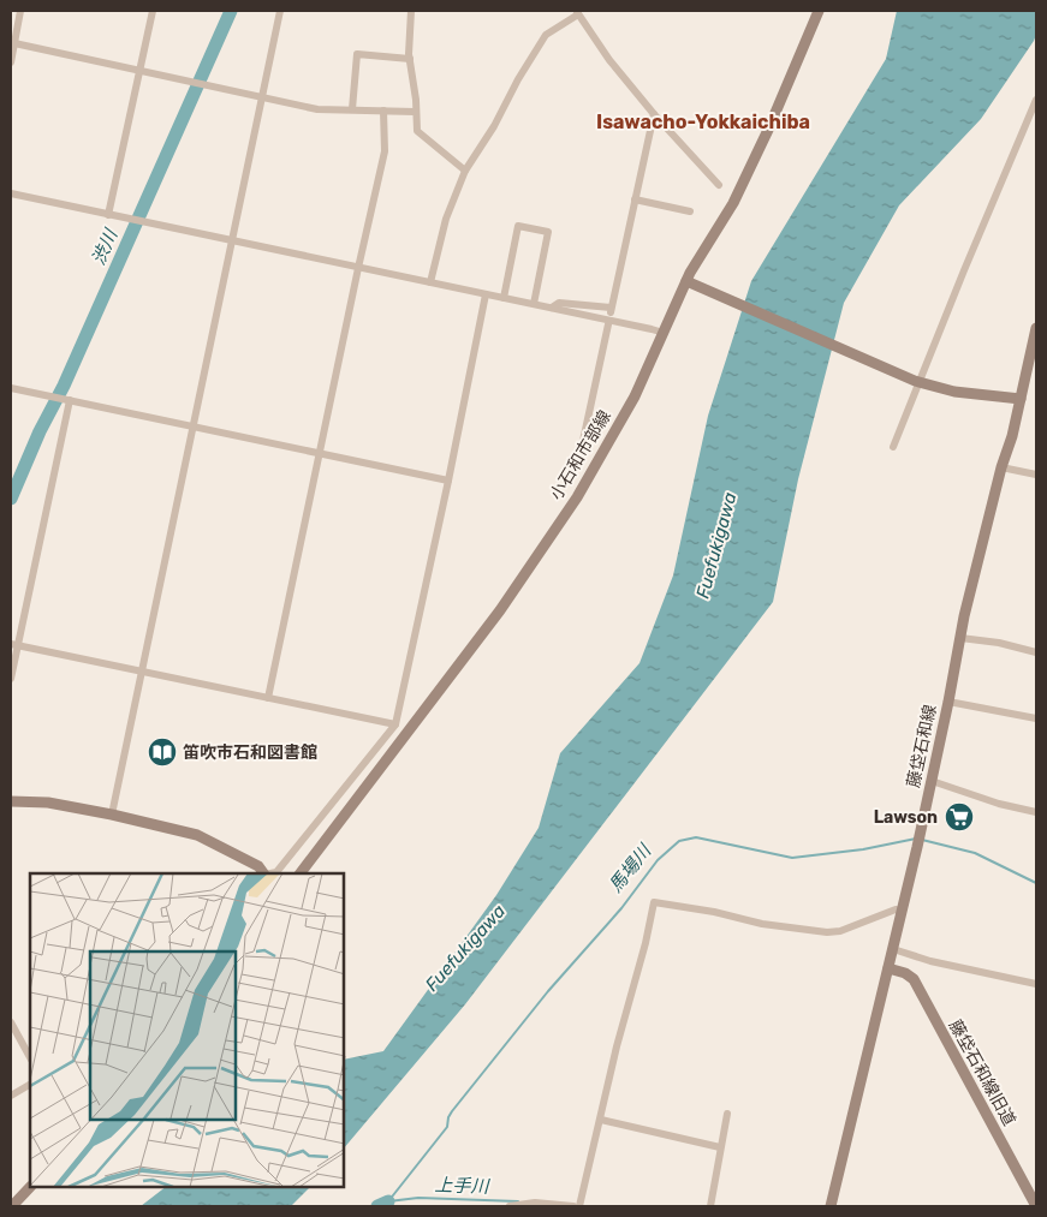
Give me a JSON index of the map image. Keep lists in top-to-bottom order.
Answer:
{
  "streets": {
    "main road": ["小石和市部線", "藤垈石和線", "藤垈石和線旧道"]
  },
  "crossings": [
    ["藤垈石和線", "藤垈石和線旧道"]
  ],
  "districts": ["Isawacho-Yokkaichiba"],
  "water": [
    "渋川",
    "Fuefukigawa",
    "馬場川",
    "上手川"
  ],
  "places": {
    "library": ["笛吹市石和図書館"],
    "supermarket": ["Lawson"]
  }
}
